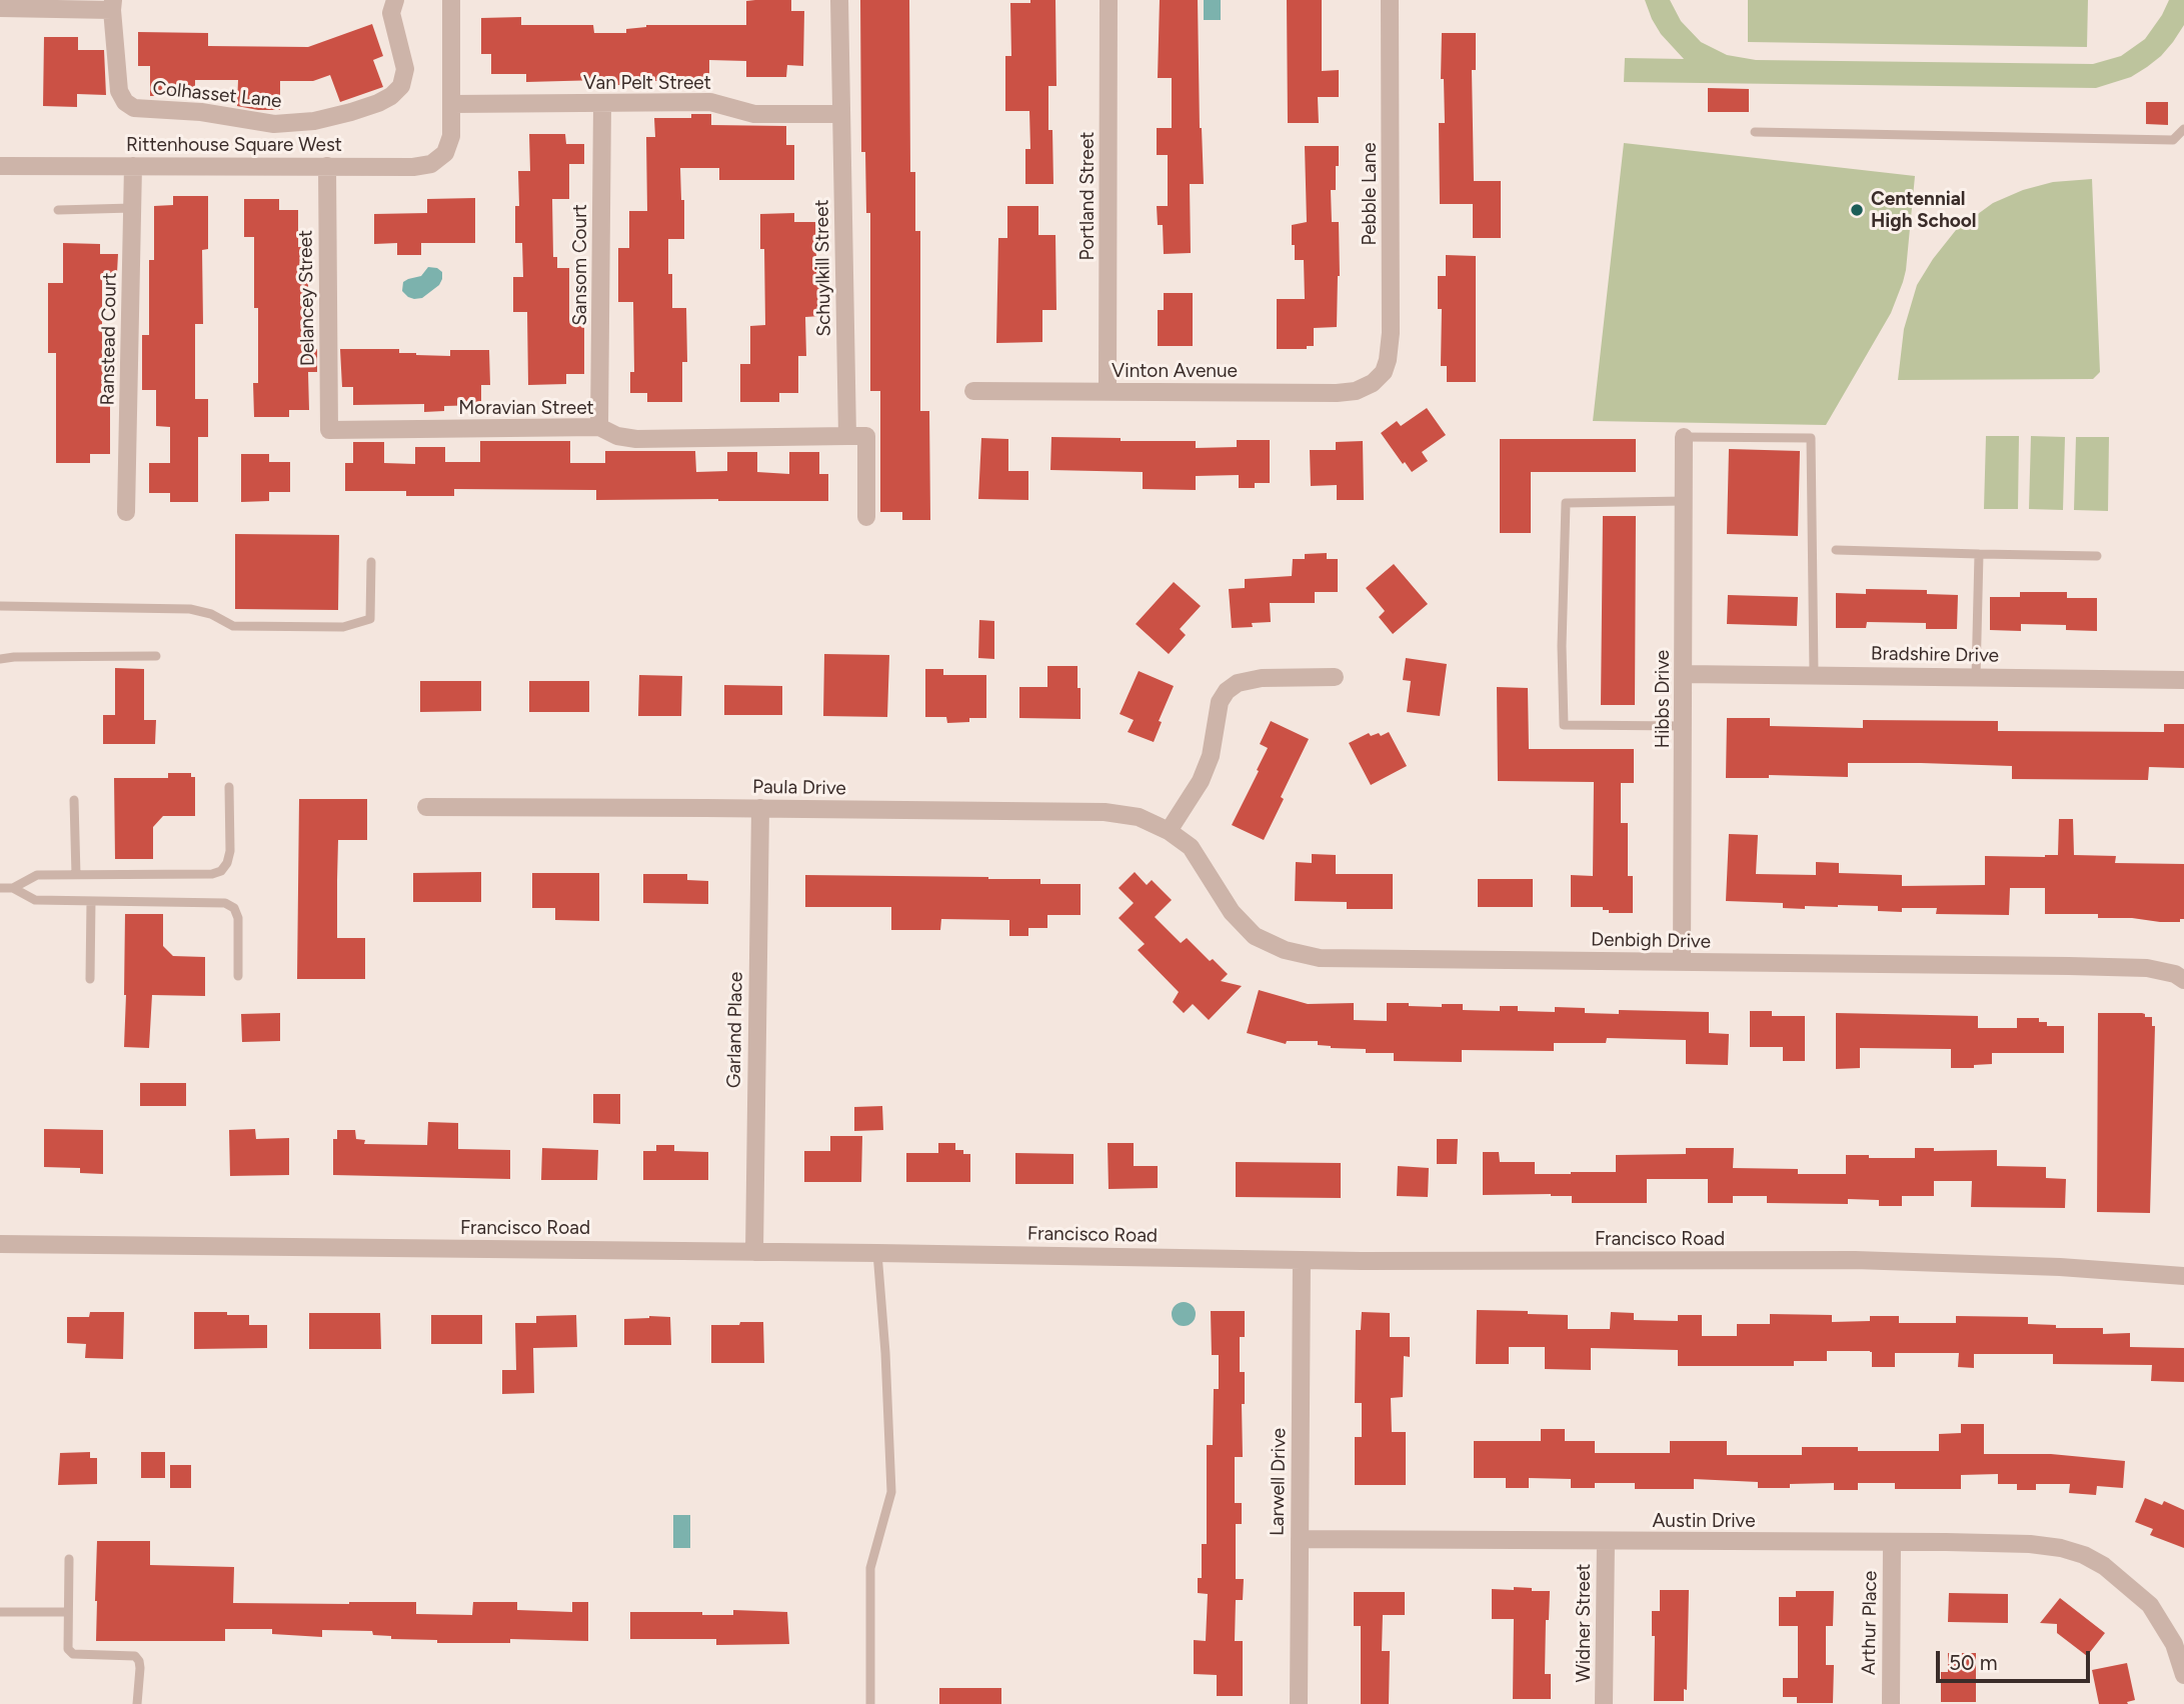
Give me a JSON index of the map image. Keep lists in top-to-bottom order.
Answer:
{
  "streets": {
    "street": [
      "Van Pelt Street",
      "Colhasset Lane",
      "Rittenhouse Square West",
      "Pebble Lane",
      "Portland Street",
      "Sansom Court",
      "Schuylkill Street",
      "Delancey Street",
      "Ranstead Court",
      "Vinton Avenue",
      "Moravian Street",
      "Bradshire Drive",
      "Hibbs Drive",
      "Paula Drive",
      "Denbigh Drive",
      "Garland Place",
      "Francisco Road",
      "Larwell Drive",
      "Austin Drive",
      "Widner Street",
      "Arthur Place"
    ]
  },
  "crossings": [
    ["Van Pelt Street", "Rittenhouse Square West"],
    ["Van Pelt Street", "Sansom Court"],
    ["Van Pelt Street", "Schuylkill Street"],
    ["Rittenhouse Square West", "Delancey Street"],
    ["Rittenhouse Square West", "Ranstead Court"],
    ["Pebble Lane", "Vinton Avenue"],
    ["Portland Street", "Vinton Avenue"],
    ["Sansom Court", "Moravian Street"],
    ["Schuylkill Street", "Moravian Street"],
    ["Delancey Street", "Moravian Street"],
    ["Bradshire Drive", "Hibbs Drive"],
    ["Hibbs Drive", "Denbigh Drive"],
    ["Paula Drive", "Denbigh Drive"],
    ["Paula Drive", "Garland Place"],
    ["Garland Place", "Francisco Road"],
    ["Francisco Road", "Larwell Drive"],
    ["Larwell Drive", "Austin Drive"],
    ["Austin Drive", "Widner Street"],
    ["Austin Drive", "Arthur Place"]
  ],
  "places": ["Centennial High School"],
  "scale_bar": "50 m"
}
